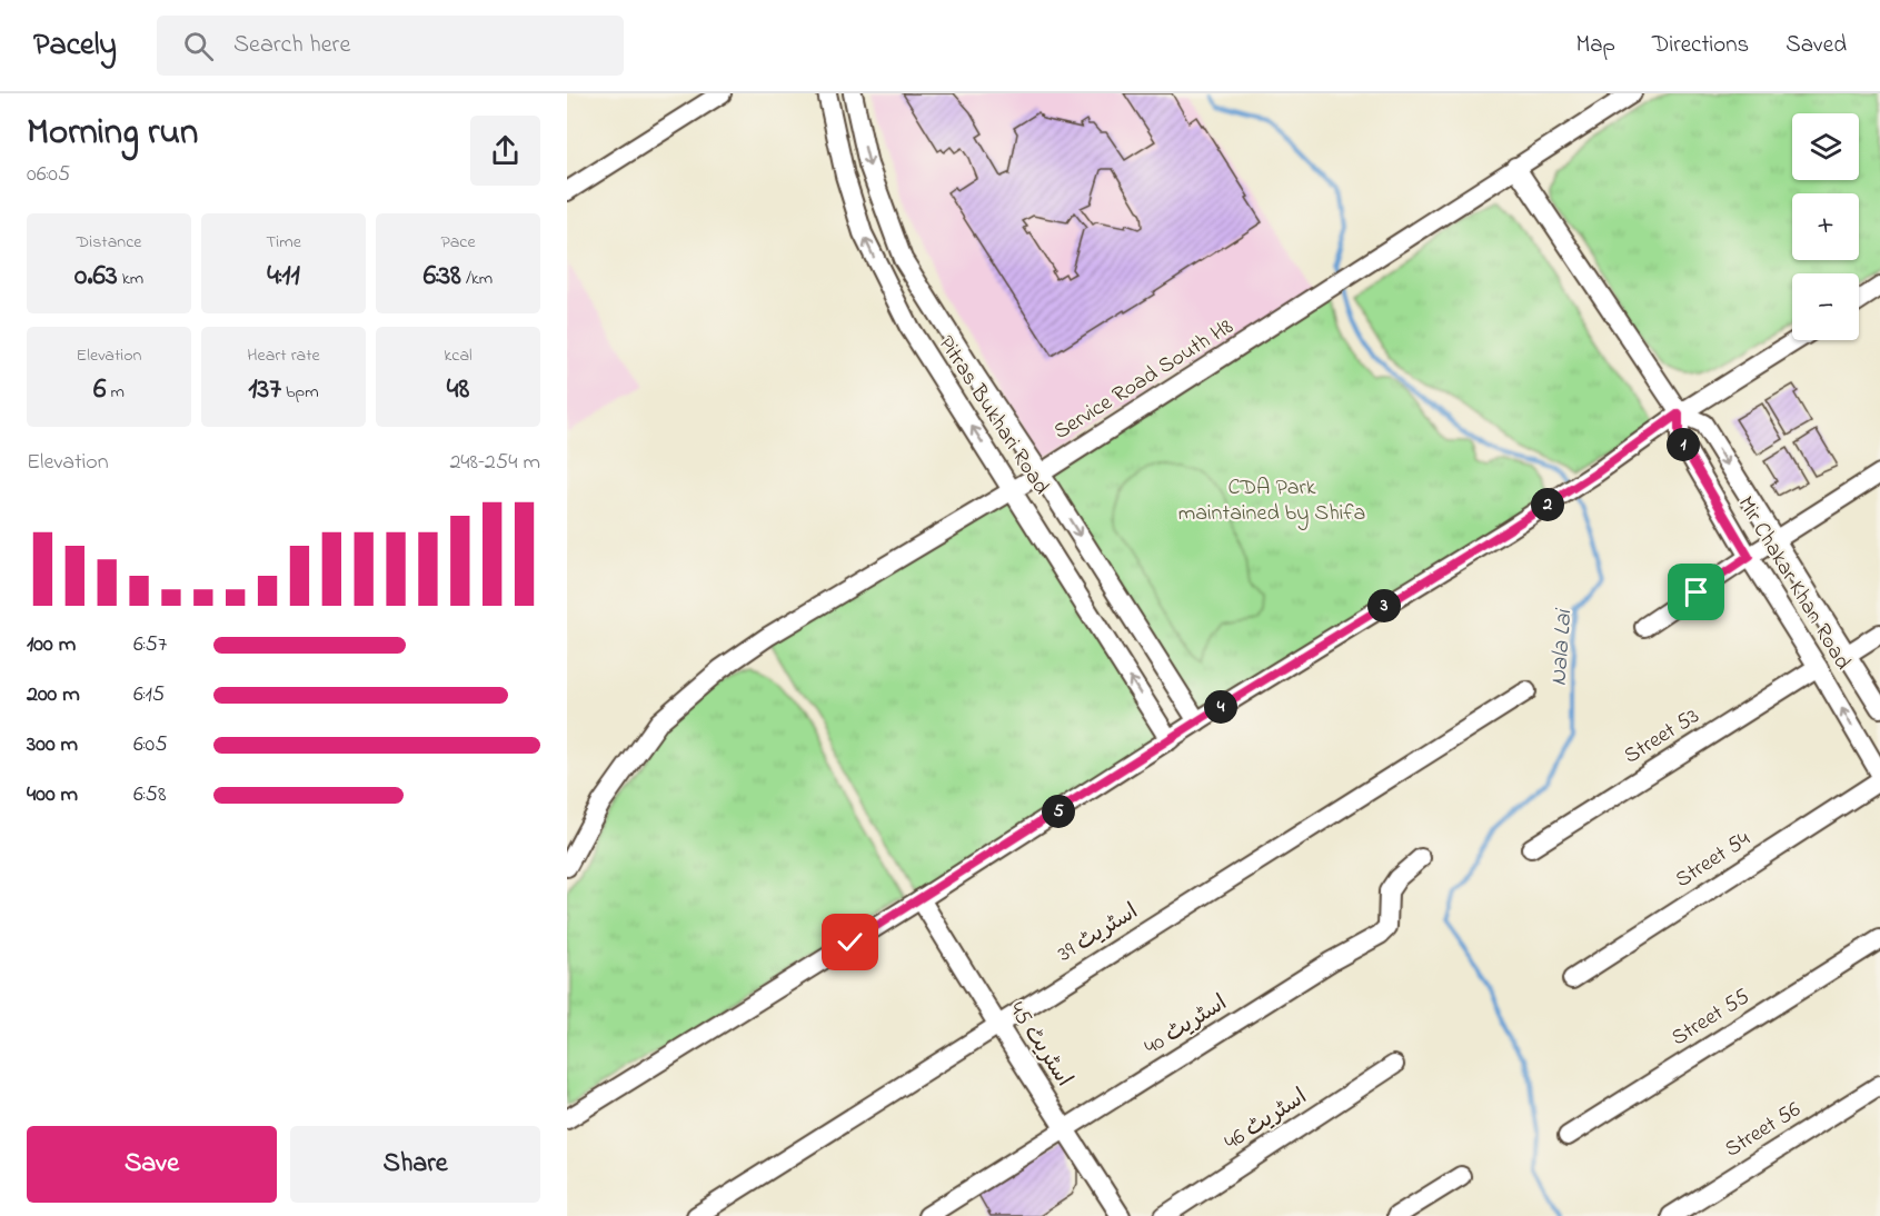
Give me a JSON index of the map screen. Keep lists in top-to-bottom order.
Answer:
{
  "streets": {
    "street": [
      "Service Road South H8",
      "Pitras Bukhari Road",
      "Mir Chakar Khan Road",
      "Street 53",
      "Street 54",
      "اسٹریٹ 39",
      "Street 55",
      "اسٹریٹ 40",
      "اسٹریٹ 45",
      "اسٹریٹ 46",
      "Street 56"
    ]
  },
  "crossings": [
    ["Service Road South H8", "Pitras Bukhari Road"],
    ["Service Road South H8", "Mir Chakar Khan Road"],
    ["Mir Chakar Khan Road", "Street 53"],
    ["اسٹریٹ 39", "اسٹریٹ 45"],
    ["اسٹریٹ 40", "اسٹریٹ 45"]
  ],
  "water": ["Nala Lai"],
  "parks": ["CDA Park maintained by Shifa"],
  "page": {
    "header": "Pacely",
    "search": "Search here",
    "nav": ["Map", "Directions", "Saved"],
    "heading": ["Morning run", "06:05"],
    "map_buttons": ["+", "−"],
    "stats": [
      ["Distance", "0.63 km"],
      ["Time", "4:11"],
      ["Pace", "6:38 /km"],
      ["Elevation", "6 m"],
      ["Heart rate", "137 bpm"],
      ["kcal", "48"]
    ],
    "pins": [
      "1",
      "2",
      "3",
      "4",
      "5"
    ],
    "chart": ["Elevation", "248–254 m"],
    "list": [
      {
        "name": "100 m",
        "note": "6:57"
      },
      {
        "name": "200 m",
        "note": "6:15"
      },
      {
        "name": "300 m",
        "note": "6:05"
      },
      {
        "name": "400 m",
        "note": "6:58"
      }
    ],
    "buttons": ["Save", "Share"]
  }
}
